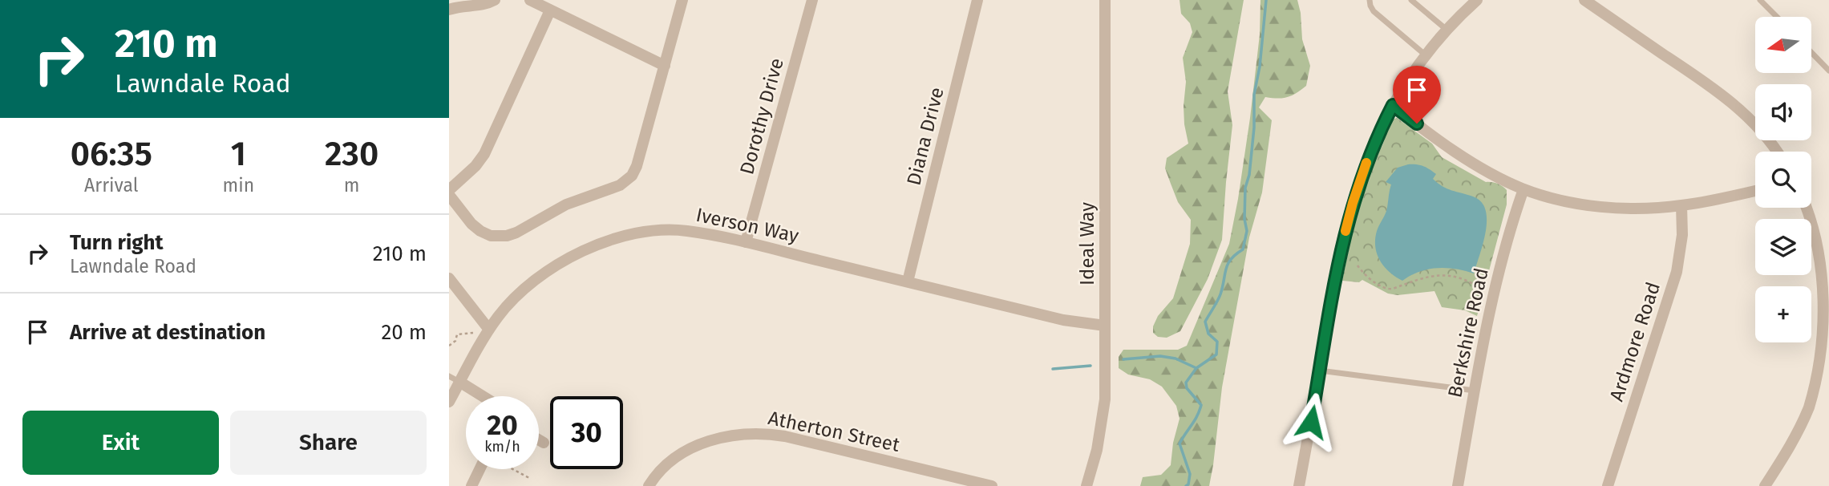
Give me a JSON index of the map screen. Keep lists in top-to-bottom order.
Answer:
{
  "streets": {
    "street": [
      "Dorothy Drive",
      "Diana Drive",
      "Iverson Way",
      "Ideal Way",
      "Berkshire Road",
      "Ardmore Road",
      "Atherton Street"
    ]
  },
  "crossings": [
    ["Dorothy Drive", "Iverson Way"],
    ["Diana Drive", "Iverson Way"],
    ["Iverson Way", "Ideal Way"]
  ],
  "north": "left",
  "page": {
    "turn": ["210 m", "Lawndale Road"],
    "map_buttons": "+",
    "eta": [
      "06:35",
      "Arrival",
      "1",
      "min",
      "230",
      "m"
    ],
    "list": [
      {
        "name": "Turn right",
        "note": "Lawndale Road",
        "value": "210 m"
      },
      {
        "name": "Arrive at destination",
        "value": "20 m"
      }
    ],
    "speed": "20 km/h",
    "limit": "30",
    "buttons": ["Exit", "Share"]
  }
}
